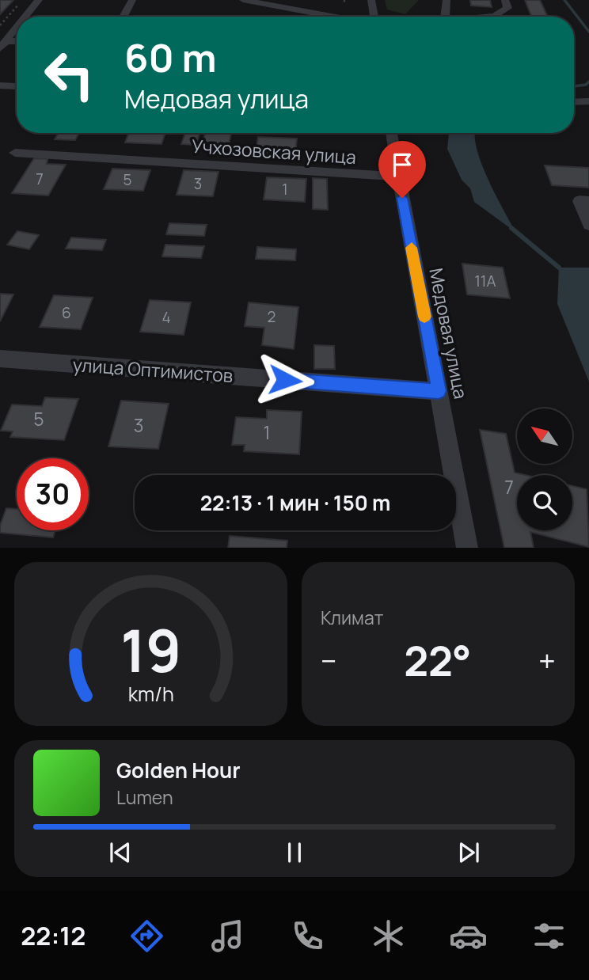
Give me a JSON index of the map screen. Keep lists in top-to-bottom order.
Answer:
{
  "streets": {
    "street": ["Учхозовская улица", "Медовая улица", "улица Оптимистов"]
  },
  "crossings": [
    ["Учхозовская улица", "Медовая улица"],
    ["Медовая улица", "улица Оптимистов"]
  ],
  "house_numbers": [
    "7",
    "5",
    "3",
    "1",
    "11А",
    "6",
    "2",
    "4",
    "5",
    "3",
    "1",
    "7"
  ],
  "north": "top left",
  "page": {
    "turn": ["60 m", "Медовая улица"],
    "limit": "30",
    "trip": "22:13 · 1 мин · 150 m",
    "tile": "Климат",
    "heat": ["−", "22°", "+"],
    "song": ["Golden Hour", "Lumen"],
    "tabs": "22:12",
    "gauge": ["19", "km/h"]
  }
}
